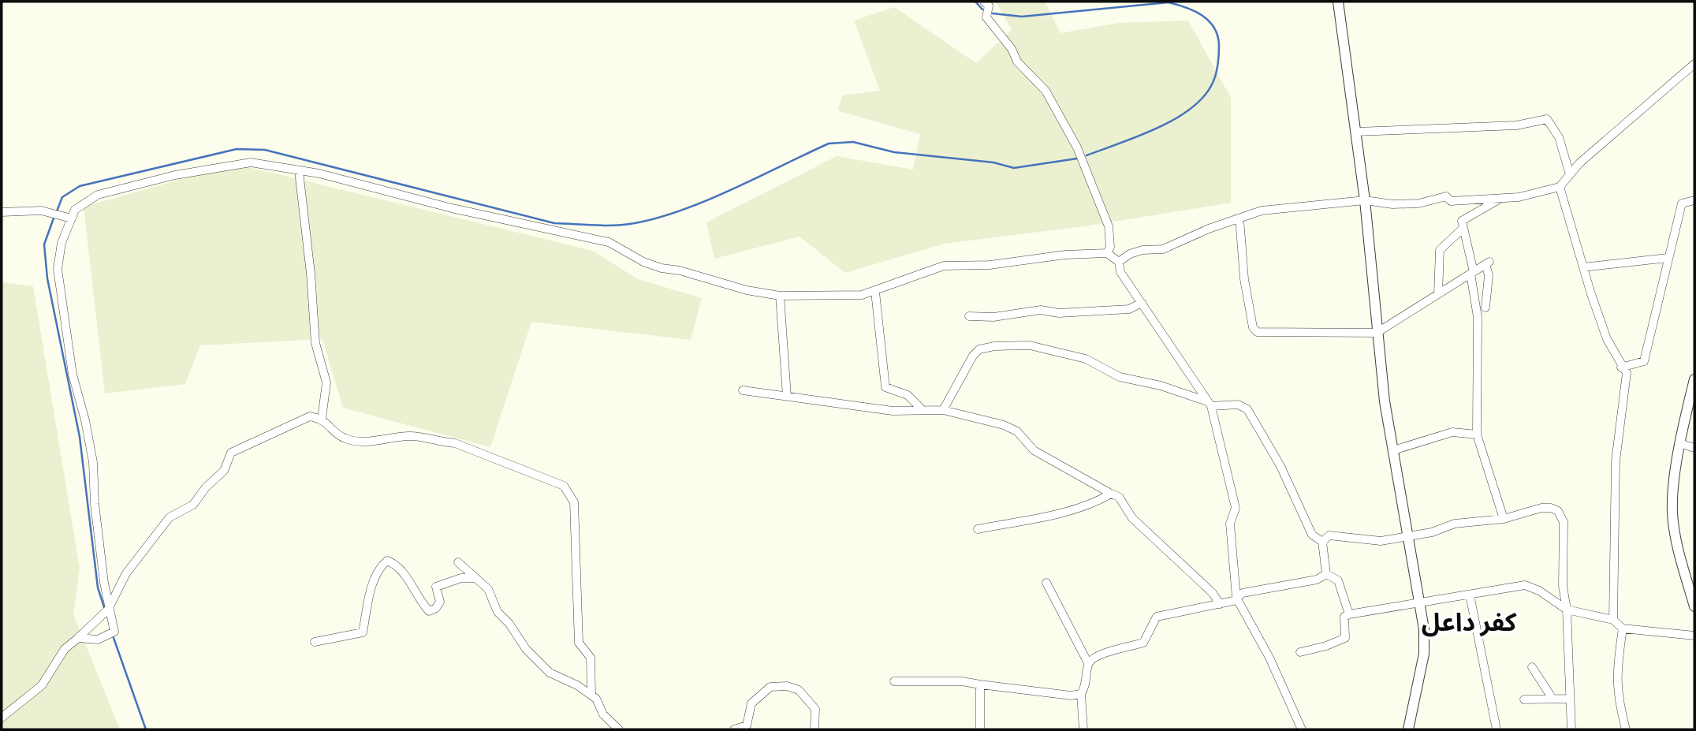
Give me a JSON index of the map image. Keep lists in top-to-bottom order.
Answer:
{
  "districts": ["كفر داعل"]
}
